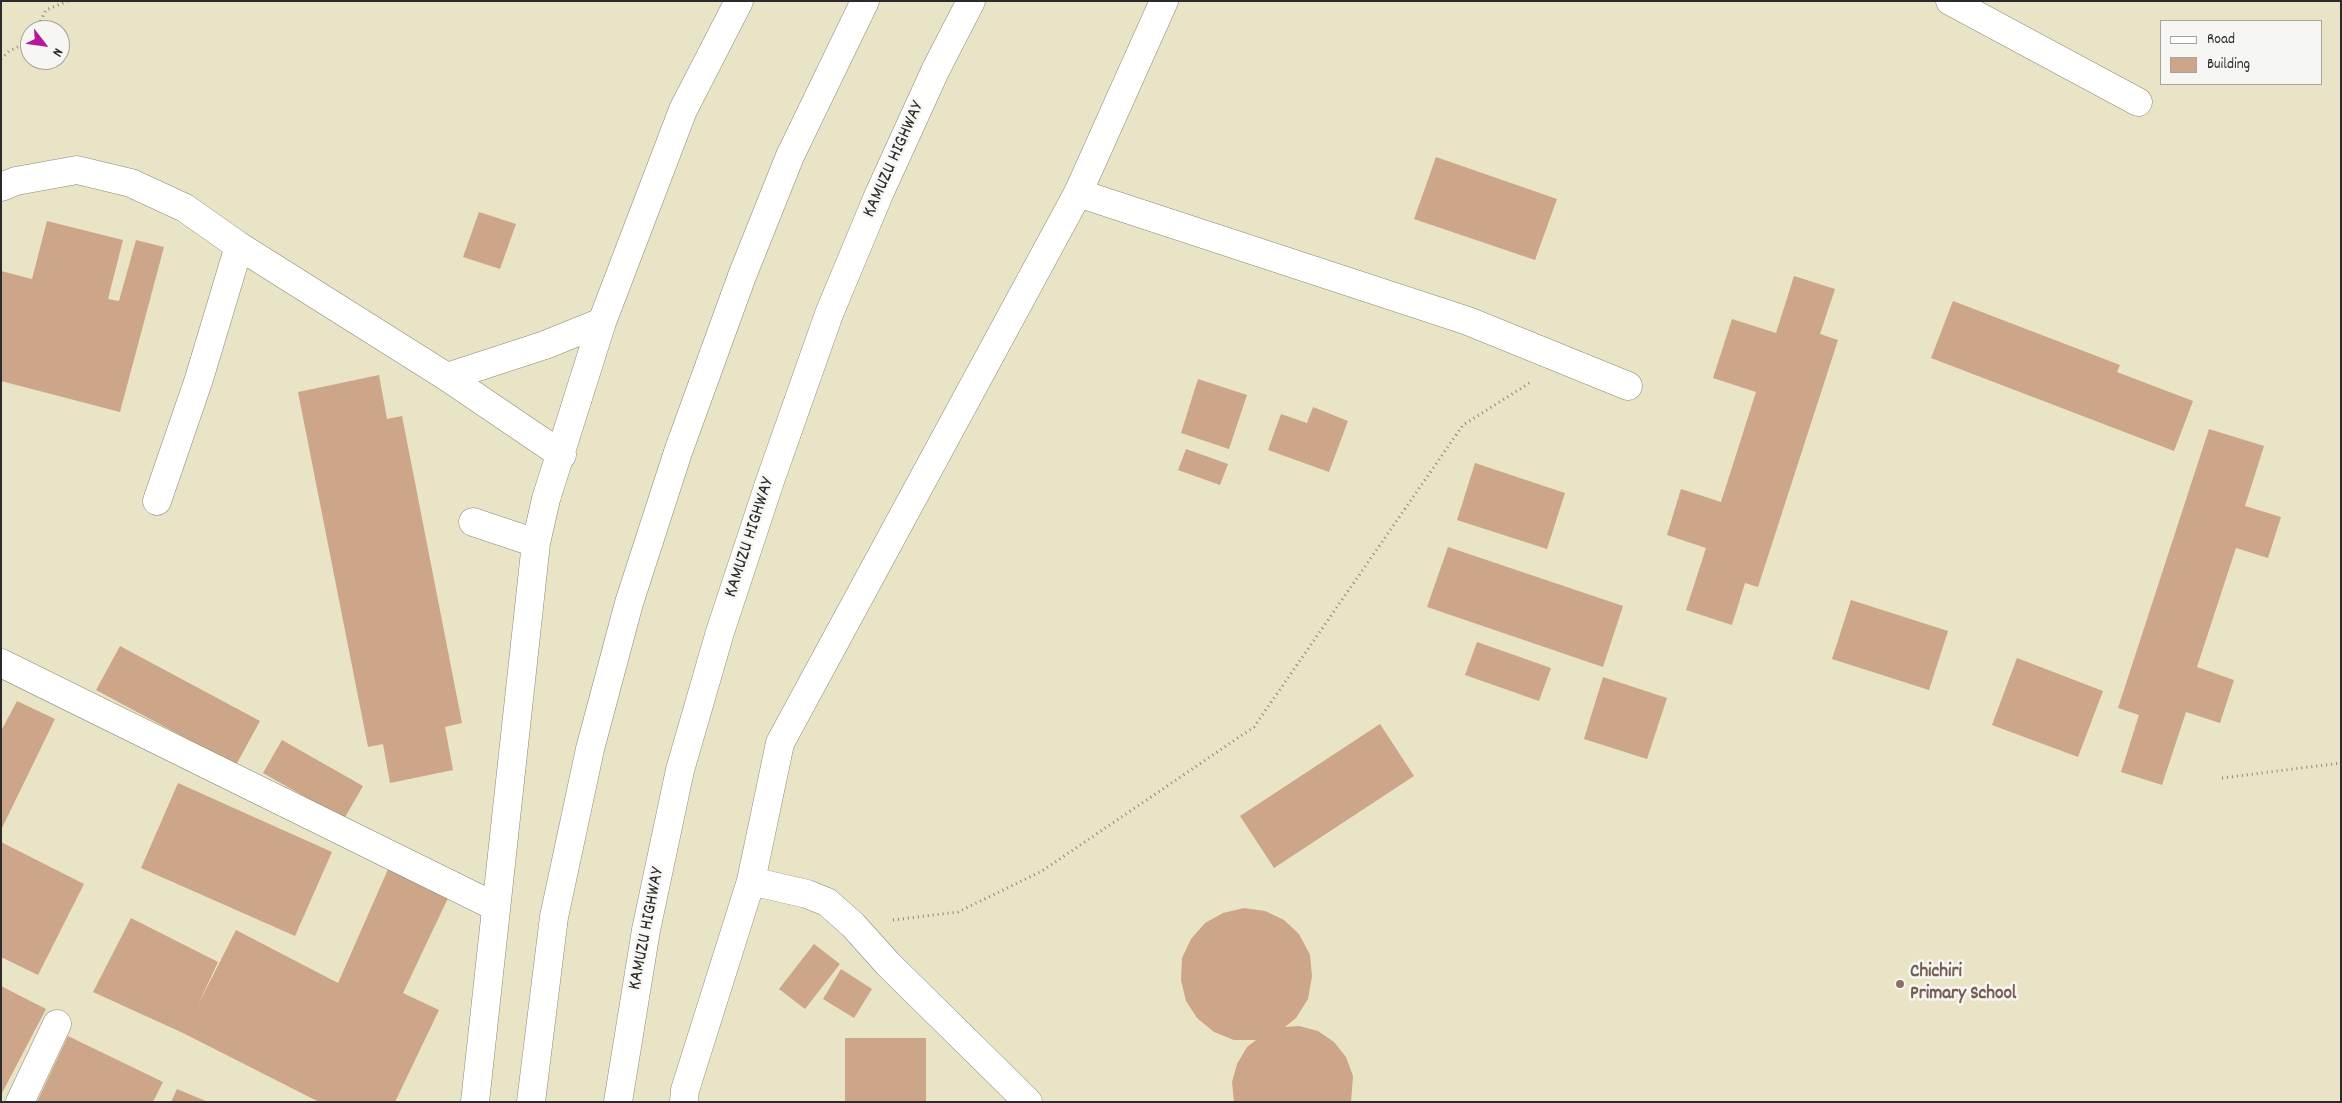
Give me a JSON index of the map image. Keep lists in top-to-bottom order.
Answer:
{
  "streets": {
    "main road": ["KAMUZU HIGHWAY"]
  },
  "places": ["Chichiri Primary School"],
  "legend": ["Road", "Building"],
  "north": "bottom right"
}
